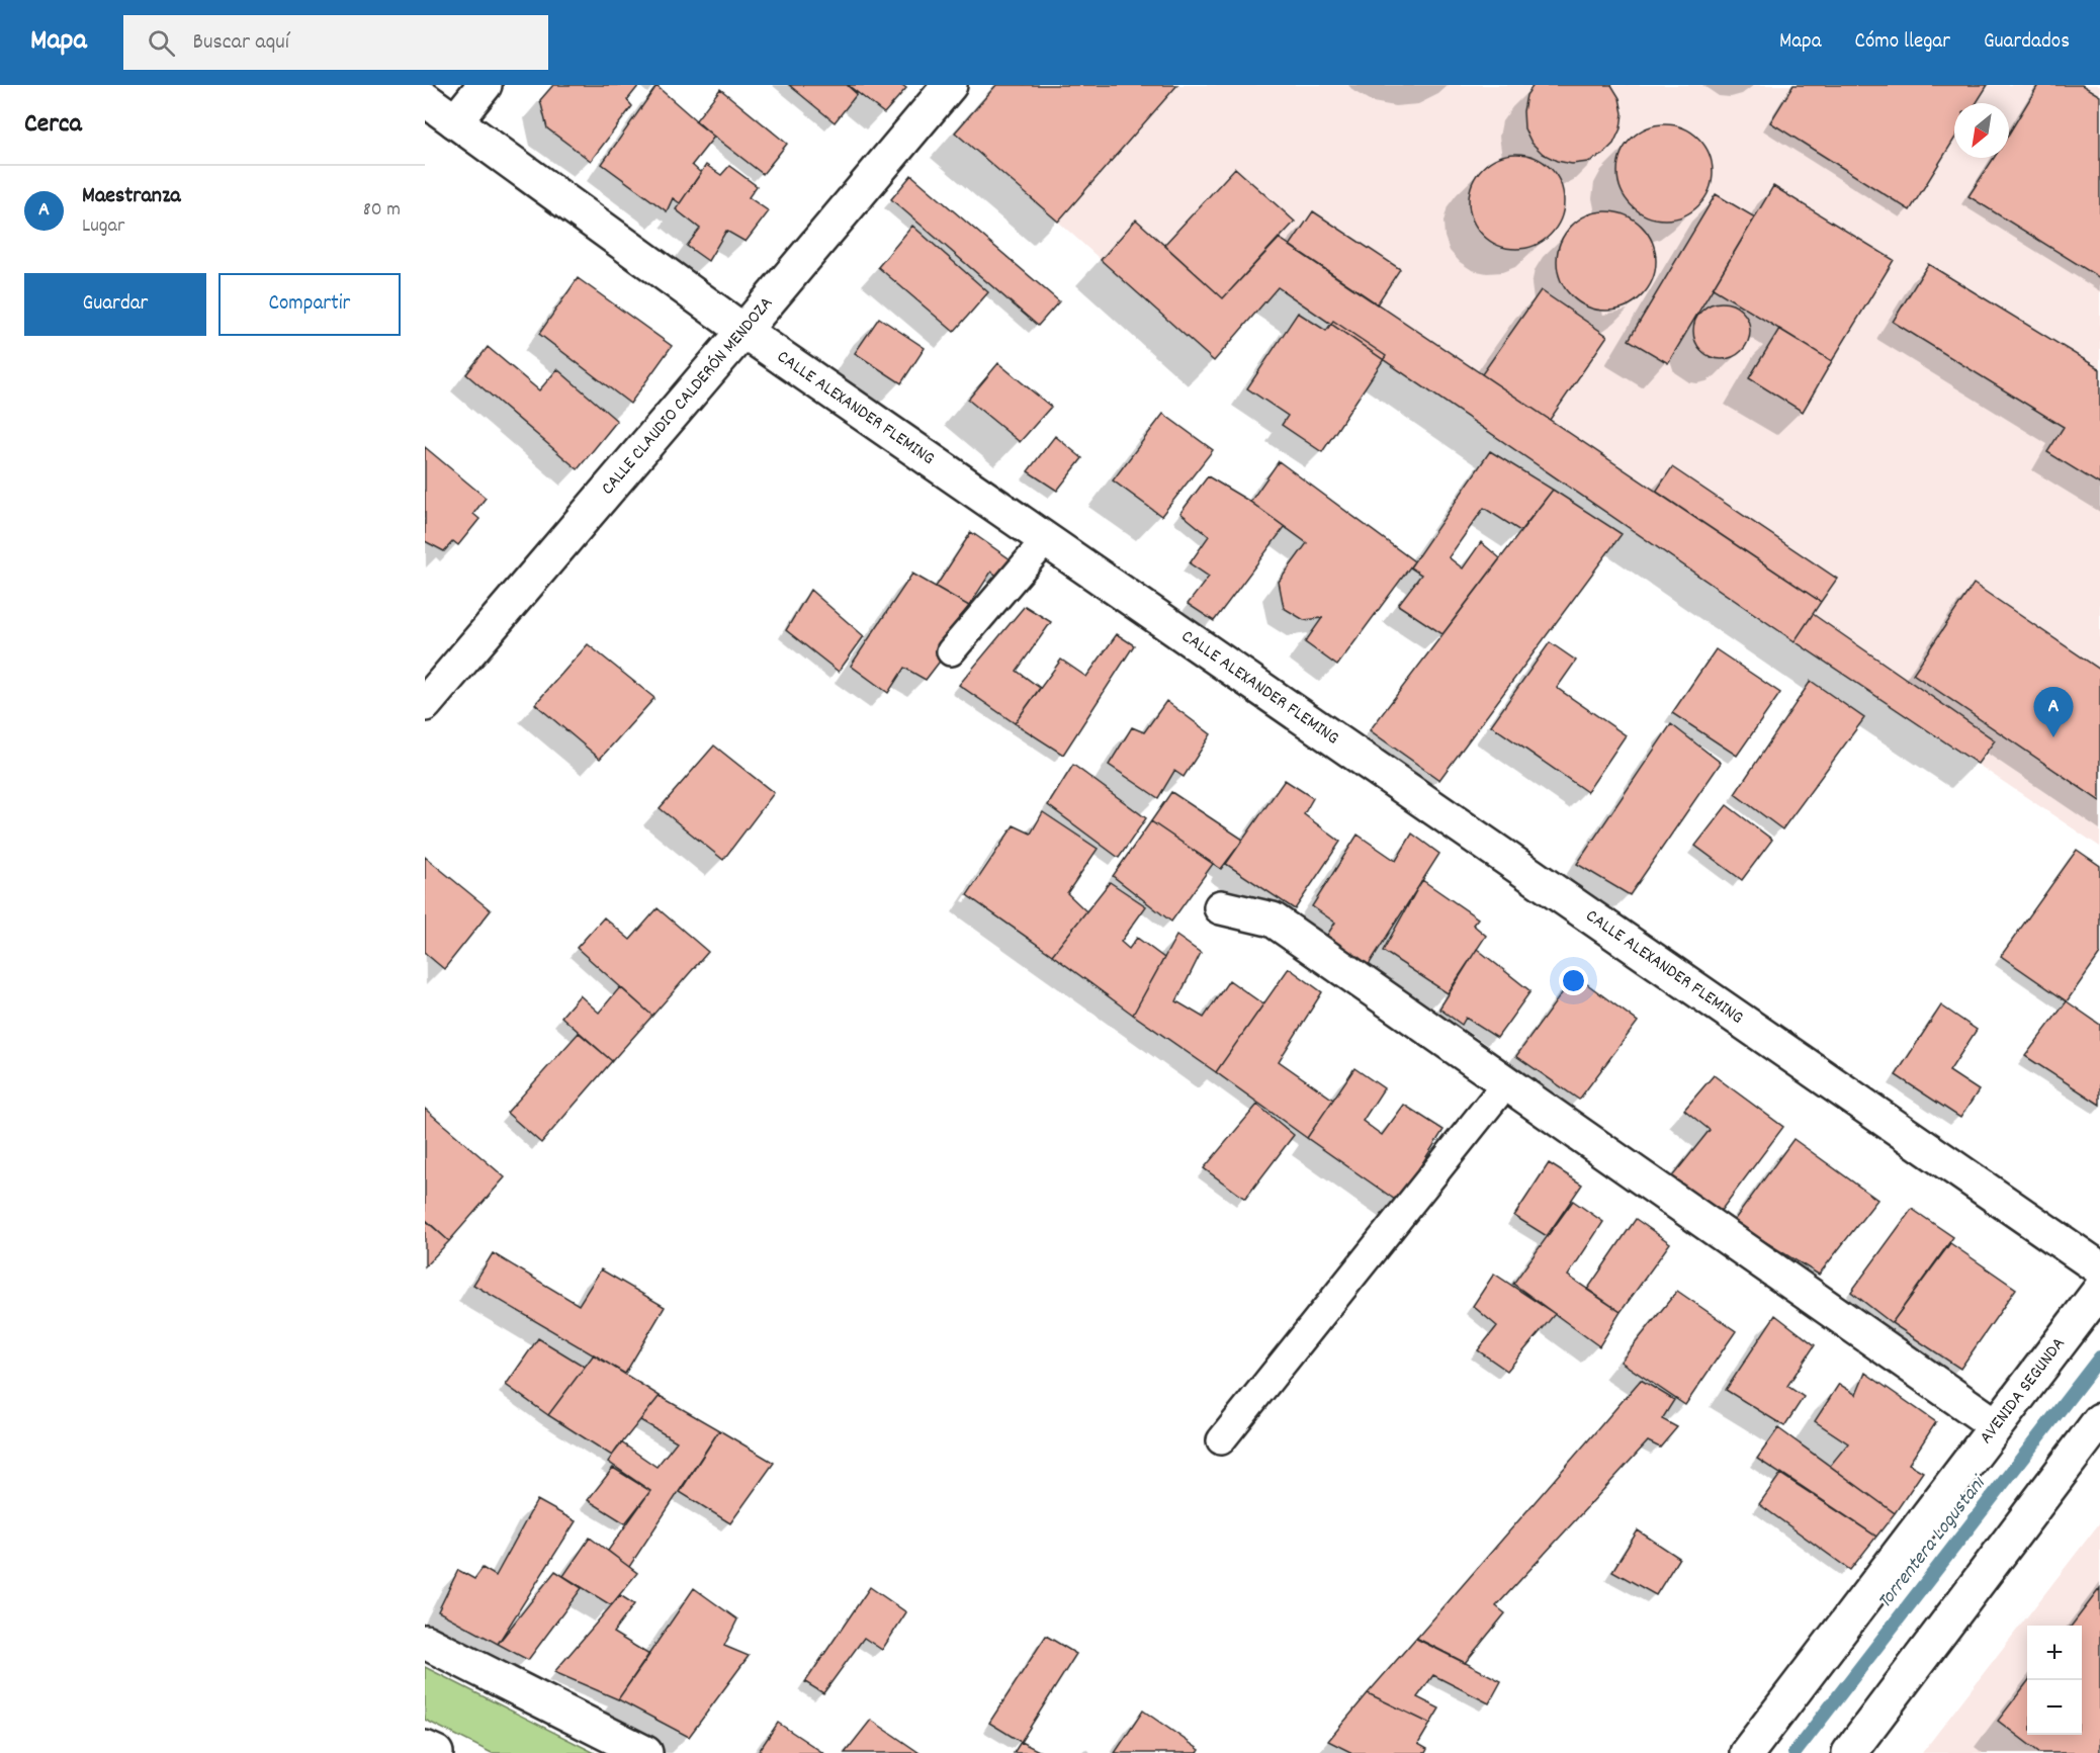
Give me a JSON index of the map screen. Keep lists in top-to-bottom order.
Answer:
{
  "streets": {
    "street": ["CALLE CLAUDIO CALDERÓN MENDOZA", "CALLE ALEXANDER FLEMING", "AVENIDA SEGUNDA"]
  },
  "crossings": [
    ["CALLE CLAUDIO CALDERÓN MENDOZA", "CALLE ALEXANDER FLEMING"]
  ],
  "water": ["Torrentera Logustani"],
  "north": "bottom left",
  "page": {
    "header": "Mapa",
    "search": "Buscar aquí",
    "nav": ["Mapa", "Cómo llegar", "Guardados"],
    "heading": "Cerca",
    "list": [
      {
        "mark": "A",
        "name": "Maestranza",
        "note": "Lugar",
        "value": "80 m"
      }
    ],
    "buttons": ["Guardar", "Compartir"],
    "pins": "A",
    "map_buttons": ["+", "−"]
  }
}
